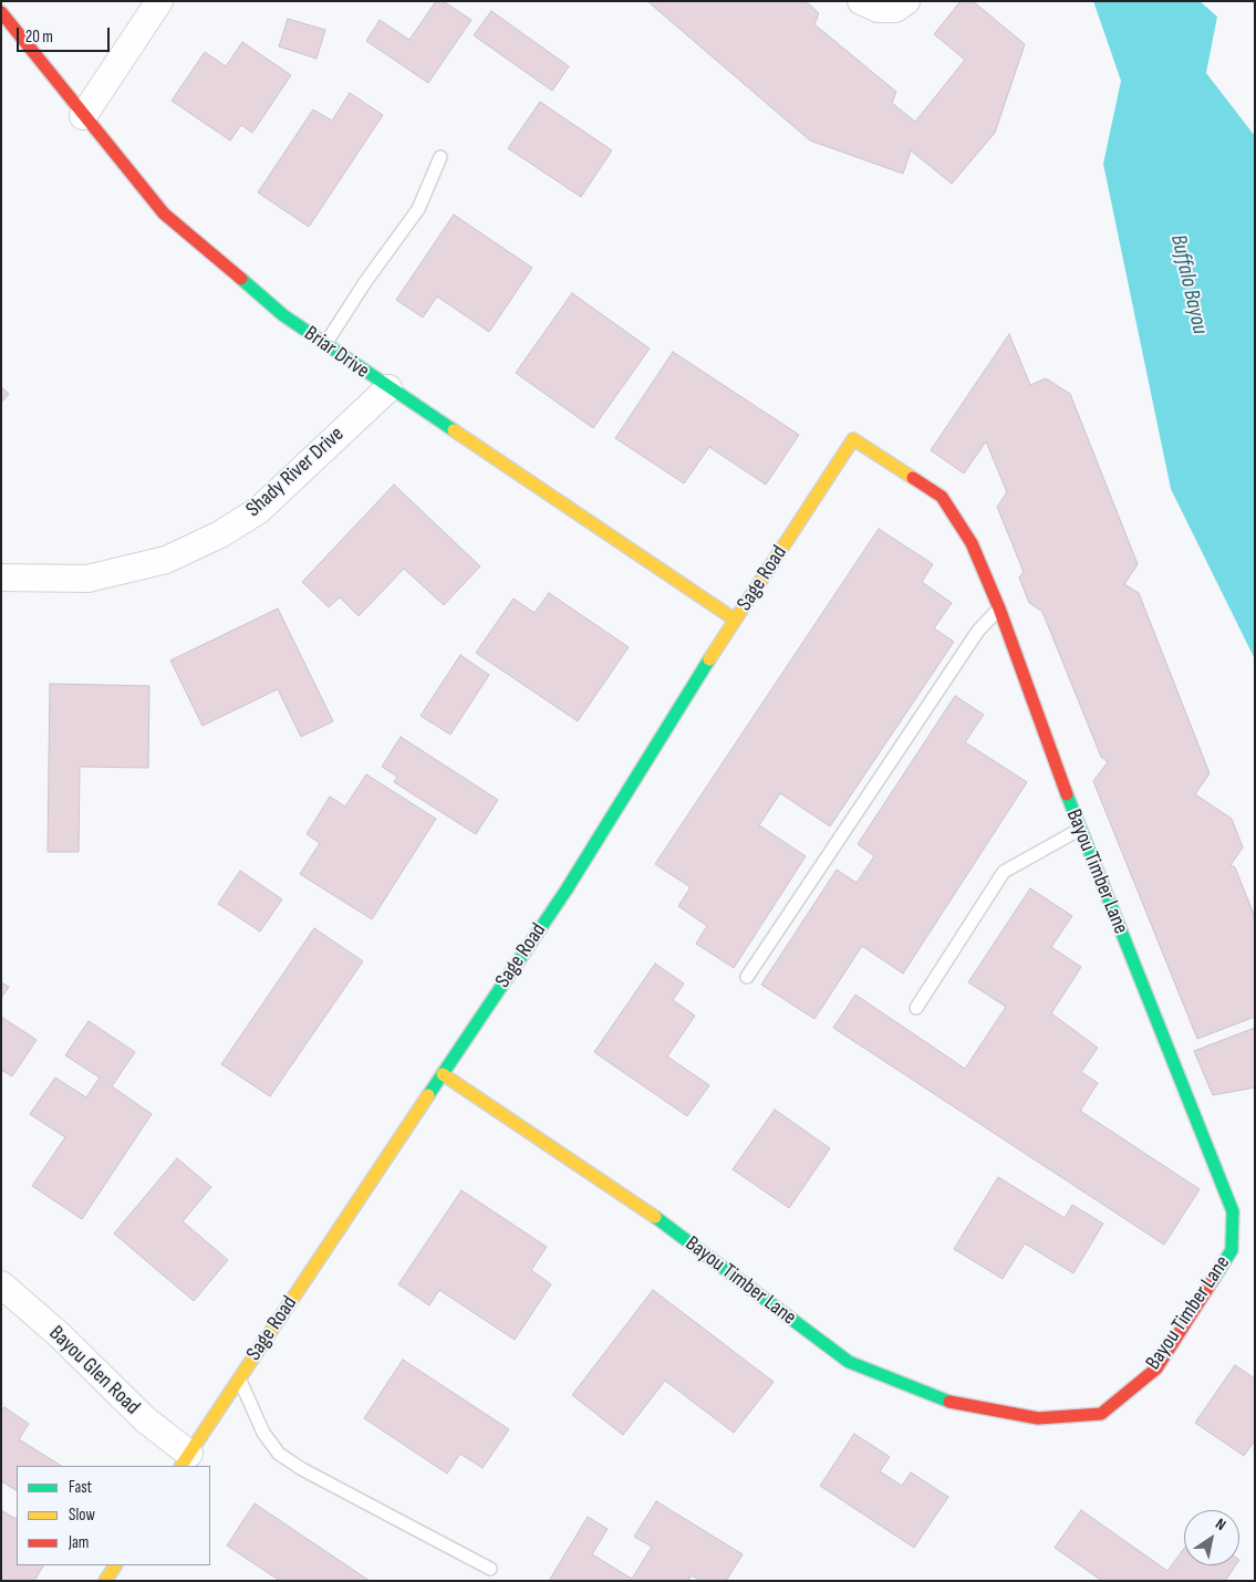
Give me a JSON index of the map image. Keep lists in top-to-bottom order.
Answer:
{
  "streets": {
    "street": [
      "Briar Drive",
      "Shady River Drive",
      "Sage Road",
      "Bayou Timber Lane",
      "Bayou Glen Road"
    ]
  },
  "crossings": [
    ["Briar Drive", "Shady River Drive"],
    ["Briar Drive", "Sage Road"],
    ["Sage Road", "Bayou Timber Lane"],
    ["Sage Road", "Bayou Glen Road"]
  ],
  "water": ["Buffalo Bayou"],
  "legend": ["Fast", "Slow", "Jam"],
  "scale_bar": "20 m",
  "north": "top right"
}
